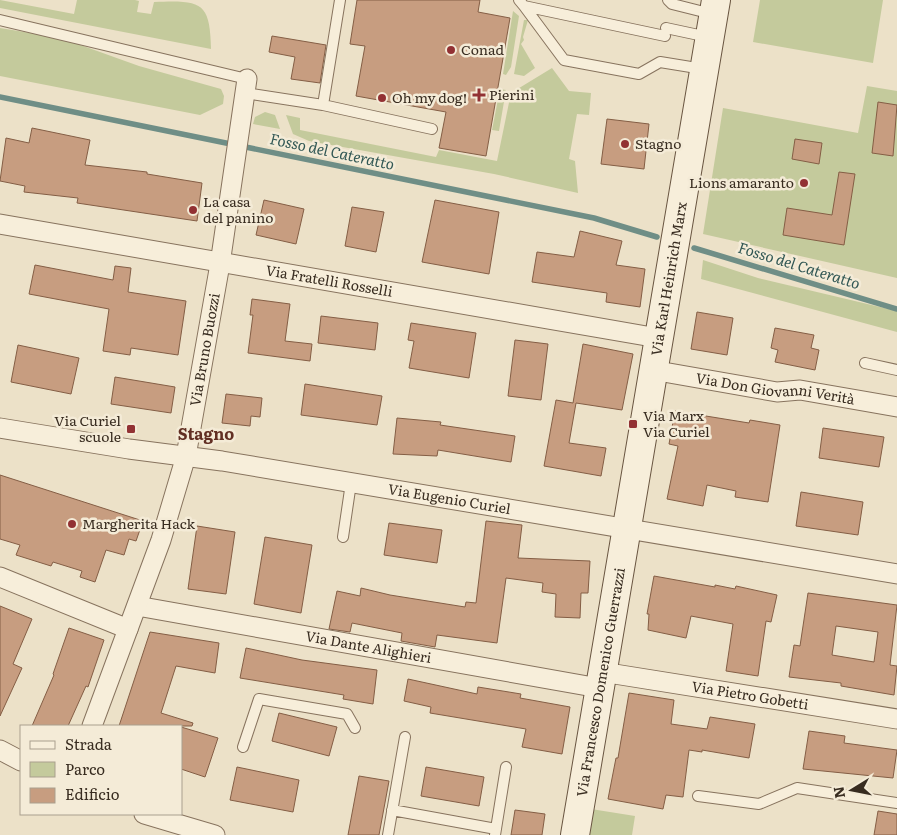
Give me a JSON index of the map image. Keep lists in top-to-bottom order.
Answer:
{
  "streets": {
    "street": [
      "Via Karl Heinrich Marx",
      "Via Fratelli Rosselli",
      "Via Bruno Buozzi",
      "Via Don Giovanni Verità",
      "Via Eugenio Curiel",
      "Via Dante Alighieri",
      "Via Francesco Domenico Guerrazzi",
      "Via Pietro Gobetti"
    ]
  },
  "crossings": [
    ["Via Karl Heinrich Marx", "Via Fratelli Rosselli"],
    ["Via Karl Heinrich Marx", "Via Don Giovanni Verità"],
    ["Via Karl Heinrich Marx", "Via Eugenio Curiel"],
    ["Via Karl Heinrich Marx", "Via Francesco Domenico Guerrazzi"],
    ["Via Fratelli Rosselli", "Via Bruno Buozzi"],
    ["Via Bruno Buozzi", "Via Eugenio Curiel"],
    ["Via Bruno Buozzi", "Via Dante Alighieri"],
    ["Via Eugenio Curiel", "Via Francesco Domenico Guerrazzi"],
    ["Via Dante Alighieri", "Via Francesco Domenico Guerrazzi"],
    ["Via Dante Alighieri", "Via Pietro Gobetti"],
    ["Via Francesco Domenico Guerrazzi", "Via Pietro Gobetti"]
  ],
  "districts": ["Stagno"],
  "water": ["Fosso del Cateratto"],
  "places": {
    "other": [
      "Conad",
      "Oh my dog!",
      "Stagno",
      "Lions amaranto",
      "La casa del panino",
      "Margherita Hack"
    ],
    "health": ["Pierini"],
    "transit": ["Via Marx Via Curiel", "Via Curiel scuole"]
  },
  "legend": ["Strada", "Parco", "Edificio"],
  "north": "left"
}
